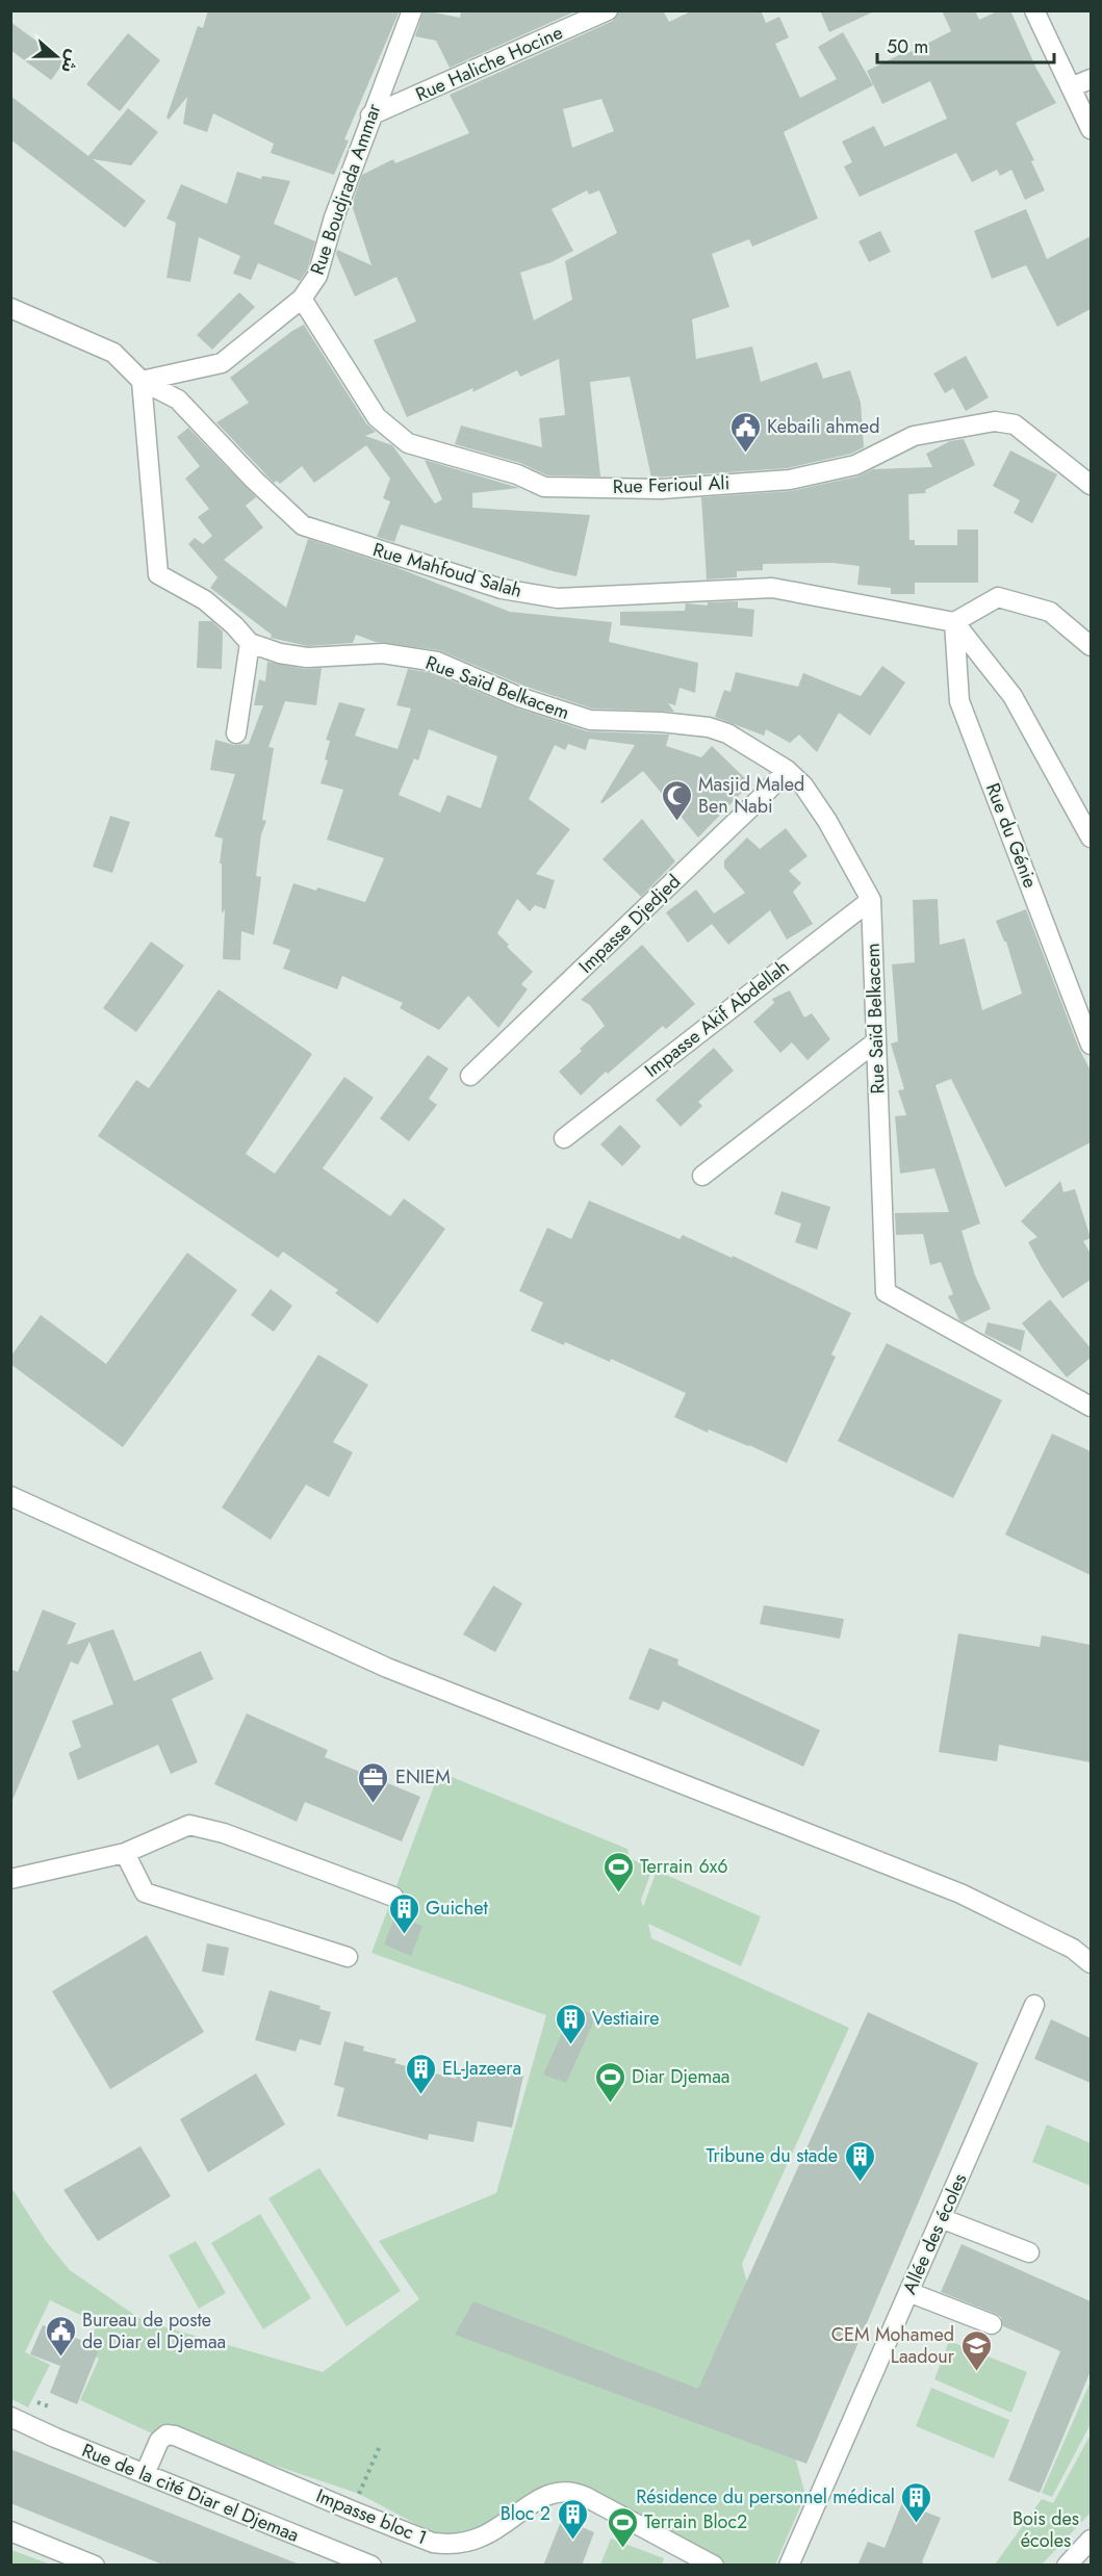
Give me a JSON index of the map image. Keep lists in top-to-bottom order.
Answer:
{
  "streets": {
    "street": [
      "Rue Haliche Hocine",
      "Rue Boudjrada Ammar",
      "Rue Ferioul Ali",
      "Rue Mahfoud Salah",
      "Rue Saïd Belkacem",
      "Rue du Génie",
      "Impasse Djedjed",
      "Impasse Akif Abdellah",
      "Allée des écoles",
      "Rue de la cité Diar el Djemaa",
      "Impasse bloc 1"
    ]
  },
  "crossings": [
    ["Rue Haliche Hocine", "Rue Boudjrada Ammar"],
    ["Rue Boudjrada Ammar", "Rue Ferioul Ali"],
    ["Rue Boudjrada Ammar", "Rue Mahfoud Salah"],
    ["Rue Boudjrada Ammar", "Rue Saïd Belkacem"],
    ["Rue Mahfoud Salah", "Rue Saïd Belkacem"],
    ["Rue Mahfoud Salah", "Rue du Génie"],
    ["Rue Saïd Belkacem", "Impasse Djedjed"],
    ["Rue Saïd Belkacem", "Impasse Akif Abdellah"],
    ["Rue de la cité Diar el Djemaa", "Impasse bloc 1"]
  ],
  "parks": ["Bois des écoles"],
  "places": {
    "public building": ["Kebaili ahmed", "Bureau de poste de Diar el Djemaa"],
    "mosque": ["Masjid Maled Ben Nabi"],
    "office": ["ENIEM"],
    "sports": ["Terrain 6x6", "Diar Djemaa", "Terrain Bloc2"],
    "building": [
      "Guichet",
      "Vestiaire",
      "EL-Jazeera",
      "Tribune du stade",
      "Résidence du personnel médical",
      "Bloc 2"
    ],
    "school or university": ["CEM Mohamed Laadour"]
  },
  "scale_bar": "50 m",
  "north": "right"
}
